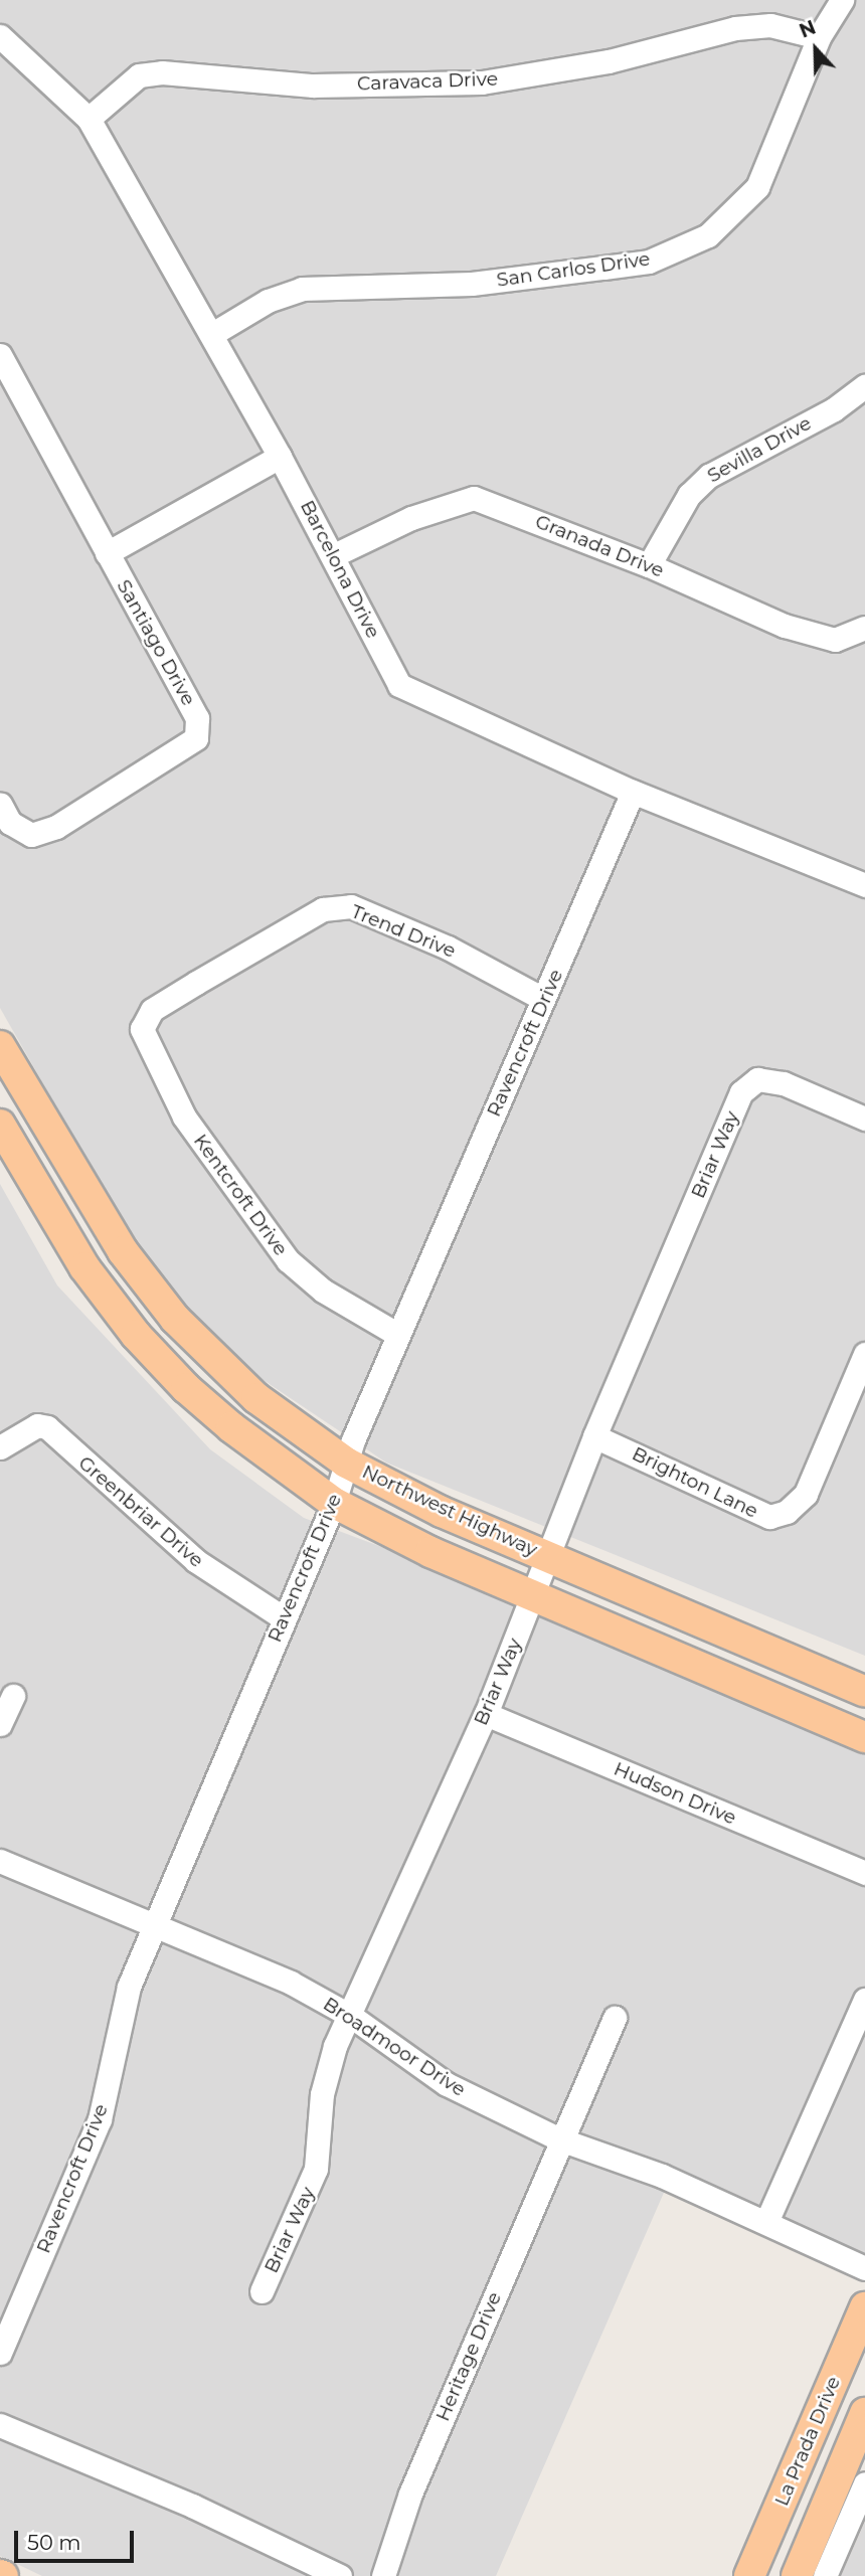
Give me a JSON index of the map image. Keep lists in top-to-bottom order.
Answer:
{
  "streets": {
    "main road": ["Northwest Highway", "La Prada Drive"],
    "street": [
      "Caravaca Drive",
      "San Carlos Drive",
      "Sevilla Drive",
      "Granada Drive",
      "Barcelona Drive",
      "Santiago Drive",
      "Trend Drive",
      "Ravencroft Drive",
      "Briar Way",
      "Kentcroft Drive",
      "Brighton Lane",
      "Greenbriar Drive",
      "Hudson Drive",
      "Broadmoor Drive",
      "Heritage Drive"
    ]
  },
  "crossings": [
    ["Caravaca Drive", "San Carlos Drive"],
    ["Caravaca Drive", "Barcelona Drive"],
    ["San Carlos Drive", "Barcelona Drive"],
    ["Sevilla Drive", "Granada Drive"],
    ["Granada Drive", "Barcelona Drive"],
    ["Barcelona Drive", "Ravencroft Drive"],
    ["Trend Drive", "Ravencroft Drive"],
    ["Trend Drive", "Kentcroft Drive"],
    ["Ravencroft Drive", "Kentcroft Drive"],
    ["Ravencroft Drive", "Northwest Highway"],
    ["Ravencroft Drive", "Greenbriar Drive"],
    ["Ravencroft Drive", "Broadmoor Drive"],
    ["Briar Way", "Brighton Lane"],
    ["Briar Way", "Northwest Highway"],
    ["Briar Way", "Hudson Drive"],
    ["Briar Way", "Broadmoor Drive"],
    ["Broadmoor Drive", "Heritage Drive"]
  ],
  "scale_bar": "50 m",
  "north": "top"
}
